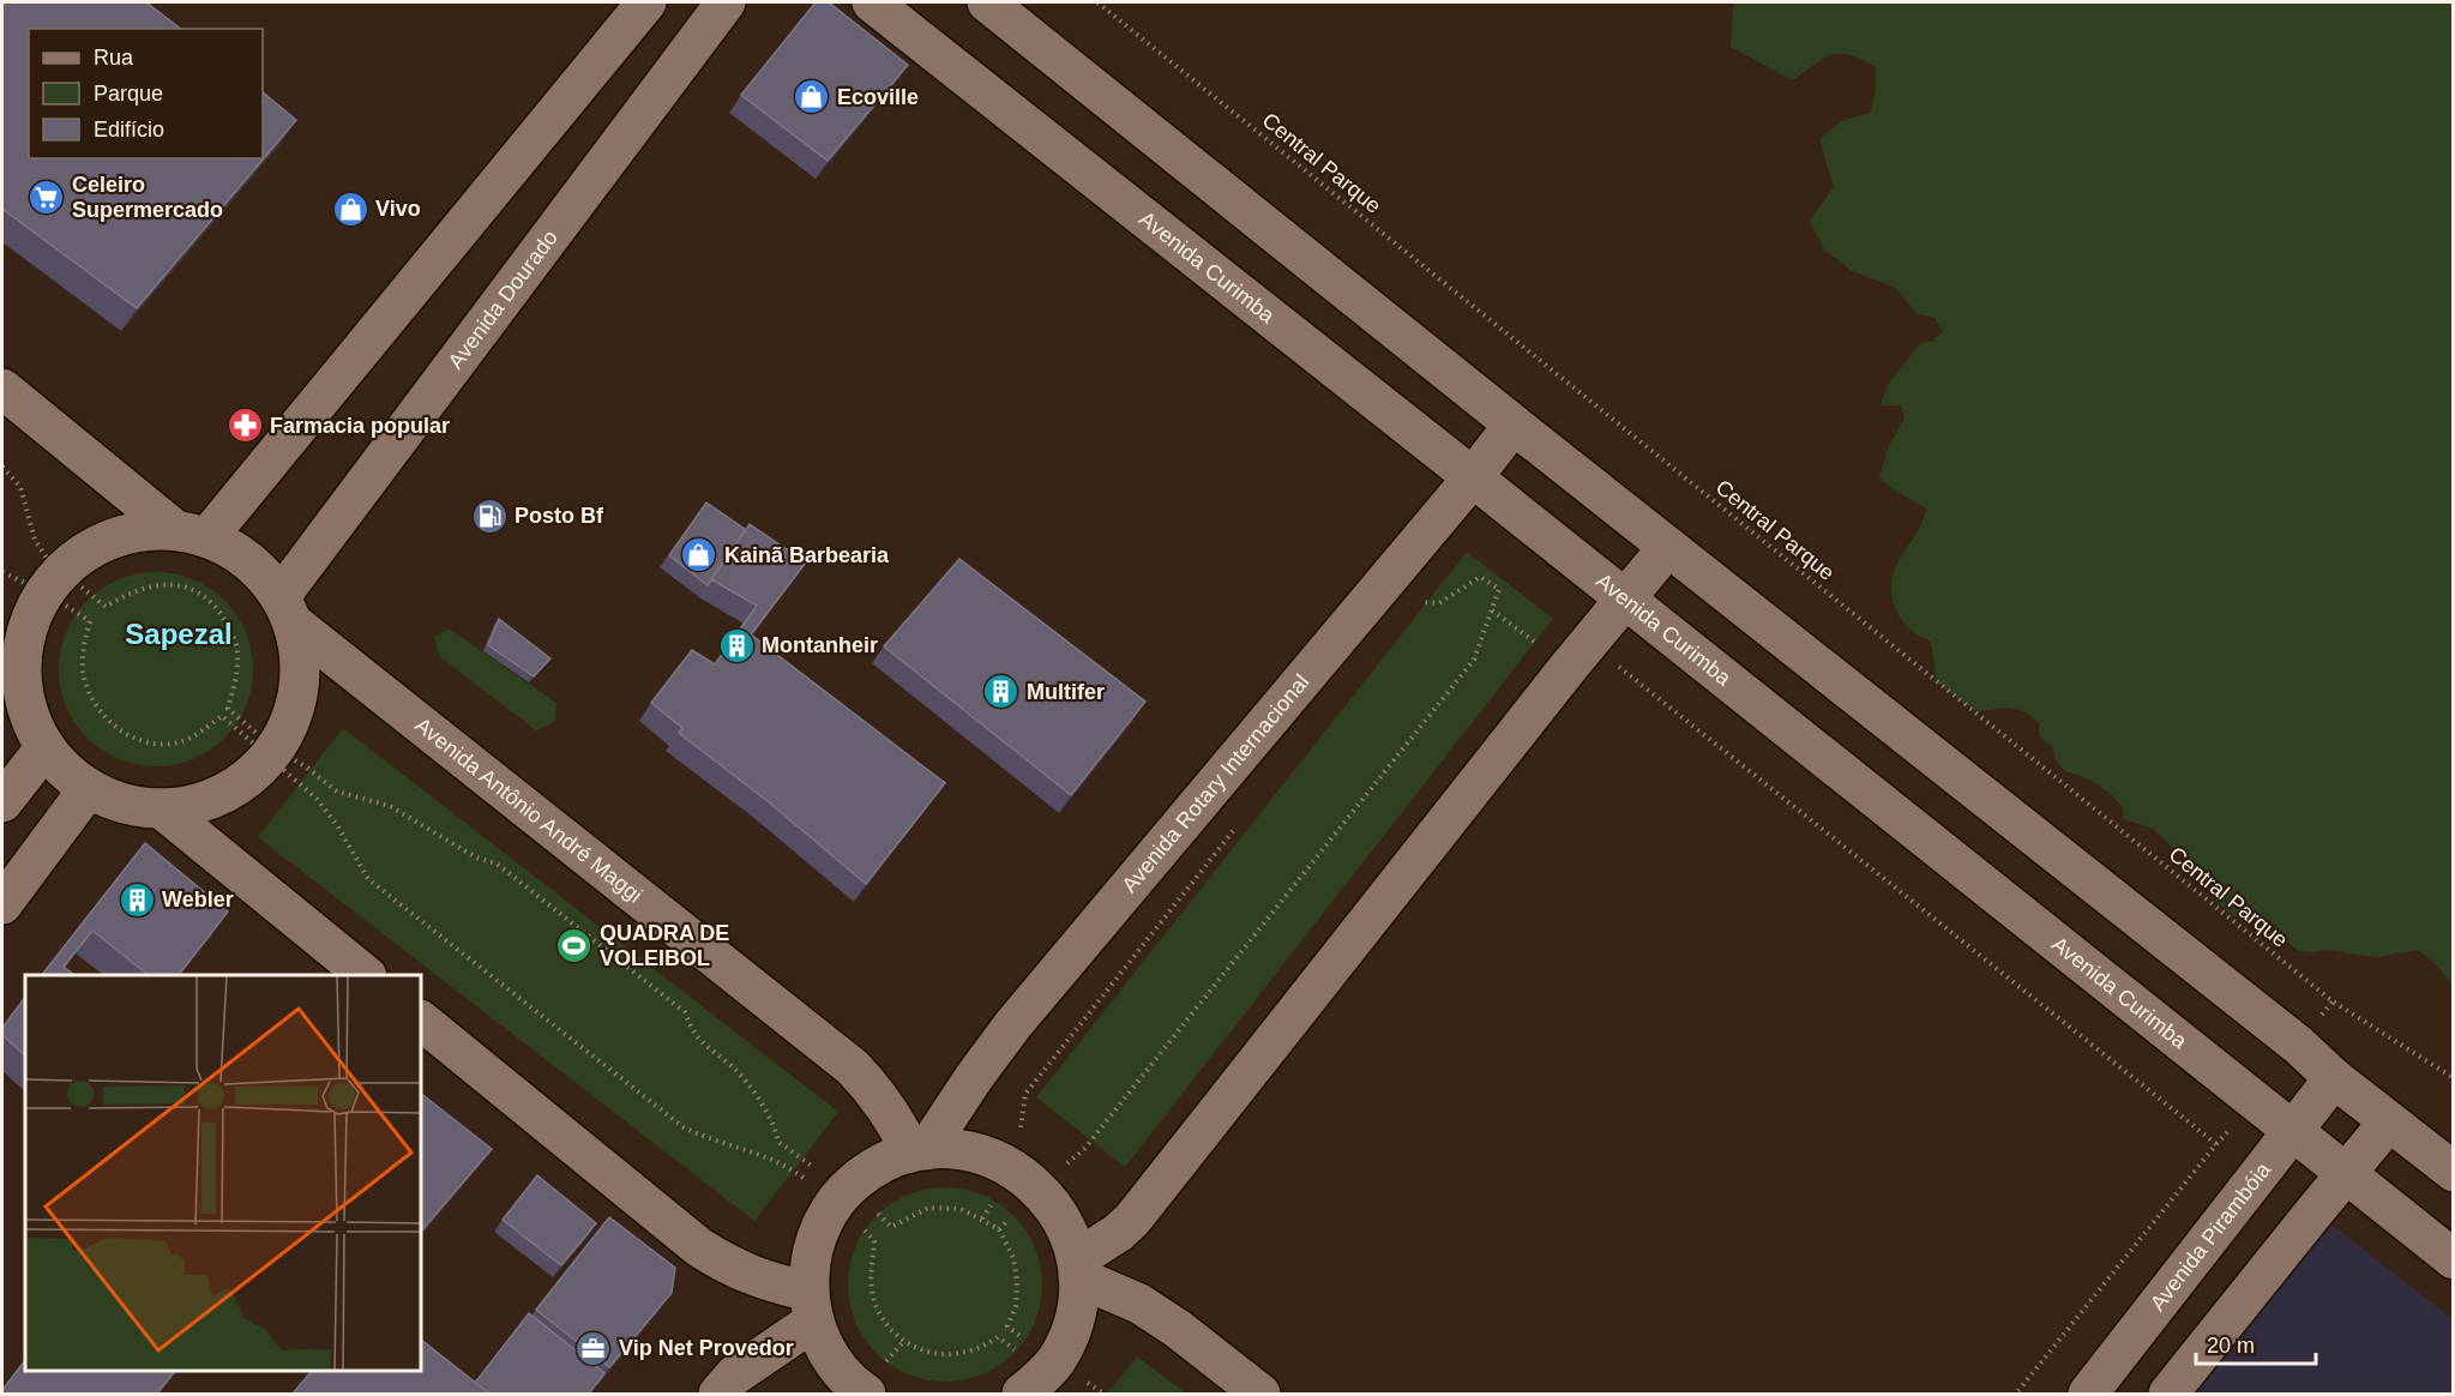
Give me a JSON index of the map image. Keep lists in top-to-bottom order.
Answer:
{
  "streets": {
    "street": [
      "Avenida Curimba",
      "Avenida Dourado",
      "Avenida Rotary Internacional",
      "Avenida Antônio André Maggi",
      "Avenida Pirambóia"
    ],
    "path": ["Central Parque"]
  },
  "crossings": [
    ["Avenida Curimba", "Avenida Rotary Internacional"],
    ["Avenida Curimba", "Avenida Pirambóia"],
    ["Avenida Dourado", "Avenida Antônio André Maggi"],
    ["Avenida Rotary Internacional", "Avenida Antônio André Maggi"]
  ],
  "districts": ["Sapezal"],
  "places": {
    "shop": ["Ecoville", "Vivo", "Kainã Barbearia"],
    "supermarket": ["Celeiro Supermercado"],
    "pharmacy": ["Farmacia popular"],
    "fuel station": ["Posto Bf"],
    "building": ["Montanheir", "Multifer", "Webler"],
    "sports": ["QUADRA DE VOLEIBOL"],
    "office": ["Vip Net Provedor"]
  },
  "legend": ["Rua", "Parque", "Edifício"],
  "scale_bar": "20 m"
}
